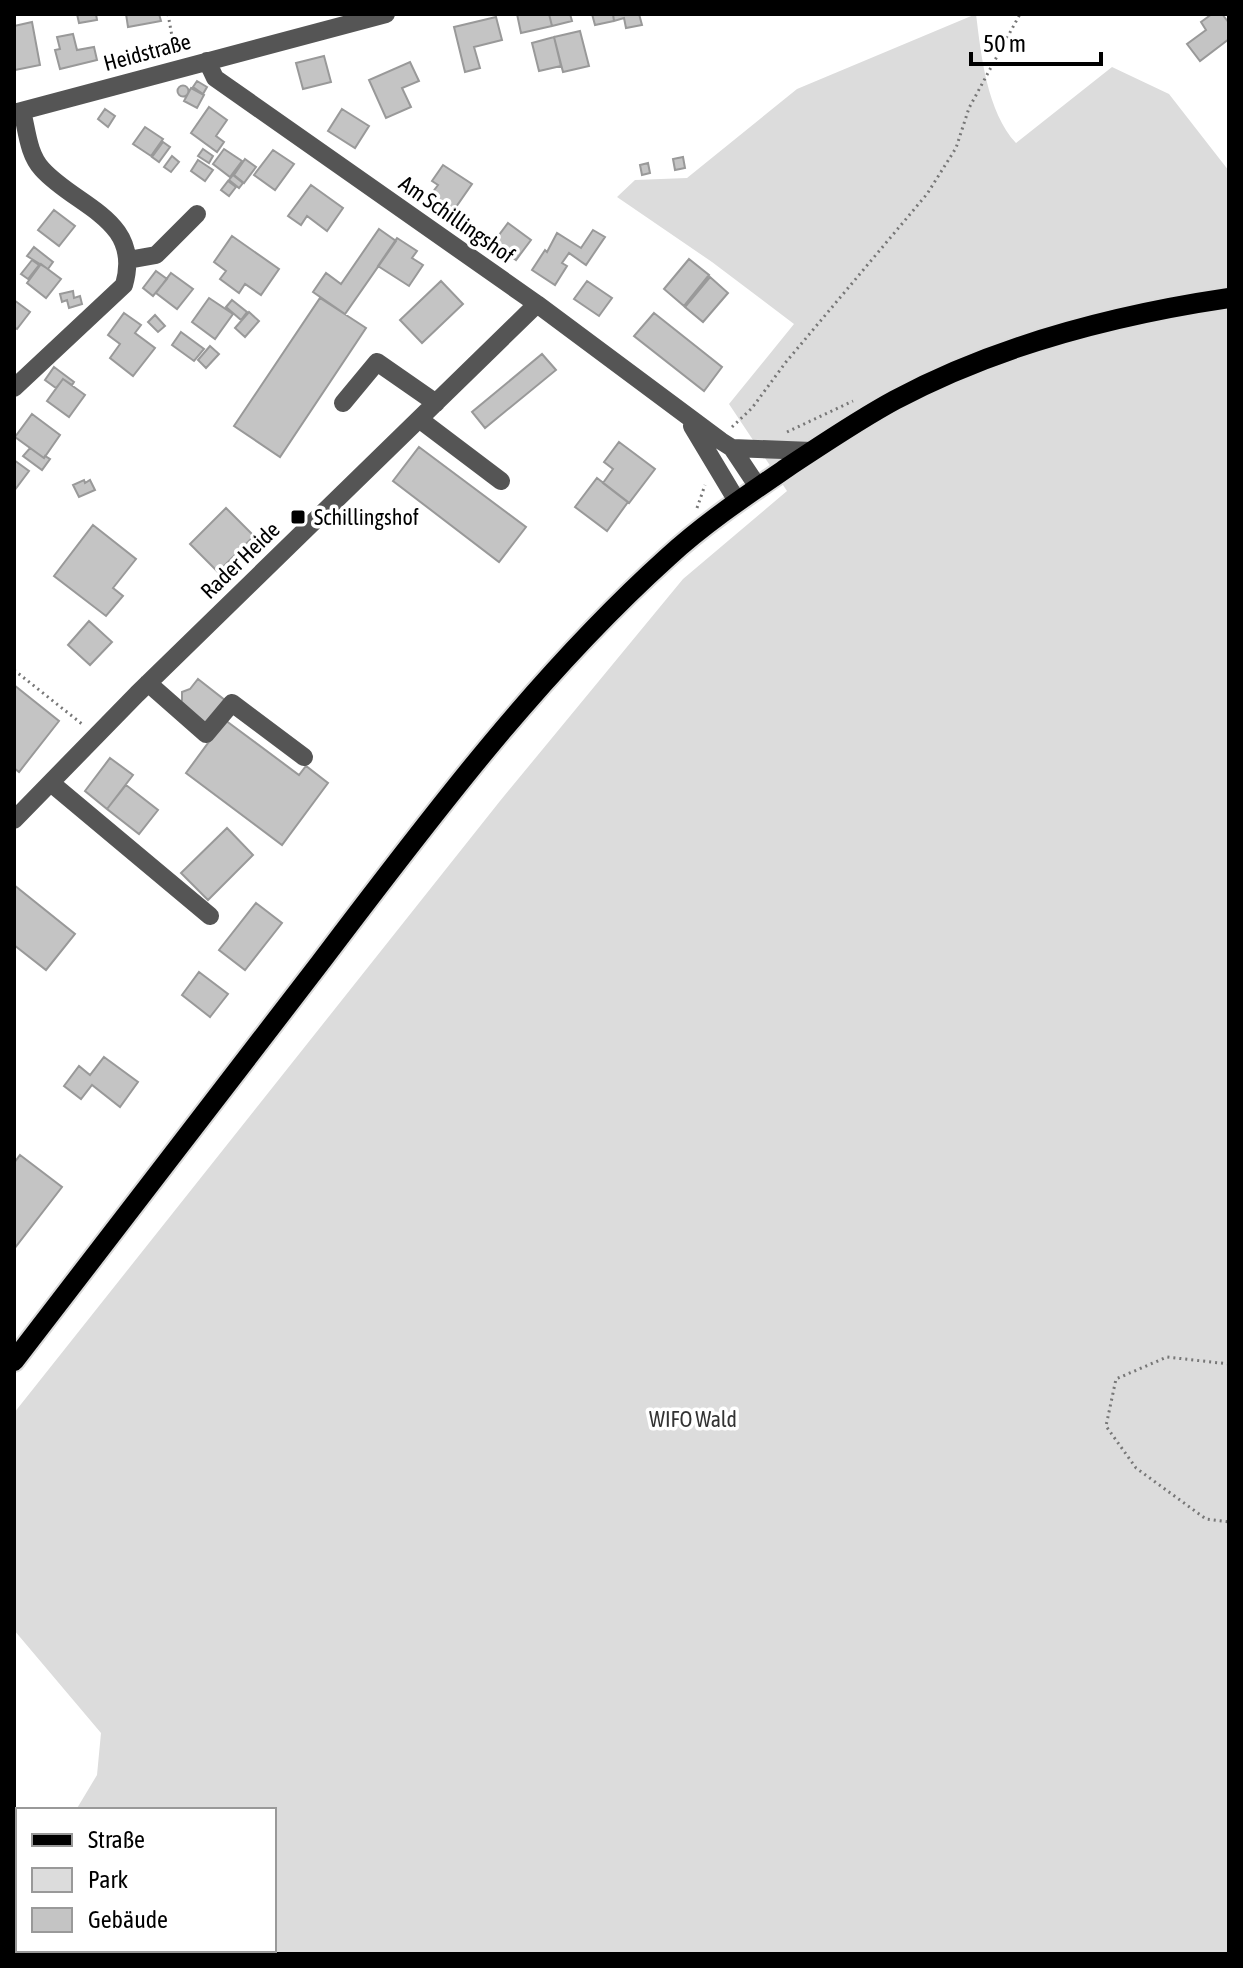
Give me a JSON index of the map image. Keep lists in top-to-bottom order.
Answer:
{
  "streets": {
    "street": ["Heidstraße", "Am Schillingshof", "Rader Heide"]
  },
  "crossings": [
    ["Heidstraße", "Am Schillingshof"],
    ["Am Schillingshof", "Rader Heide"]
  ],
  "parks": ["WIFO Wald"],
  "places": {
    "transit": ["Schillingshof"]
  },
  "legend": ["Straße", "Park", "Gebäude"],
  "scale_bar": "50 m"
}
